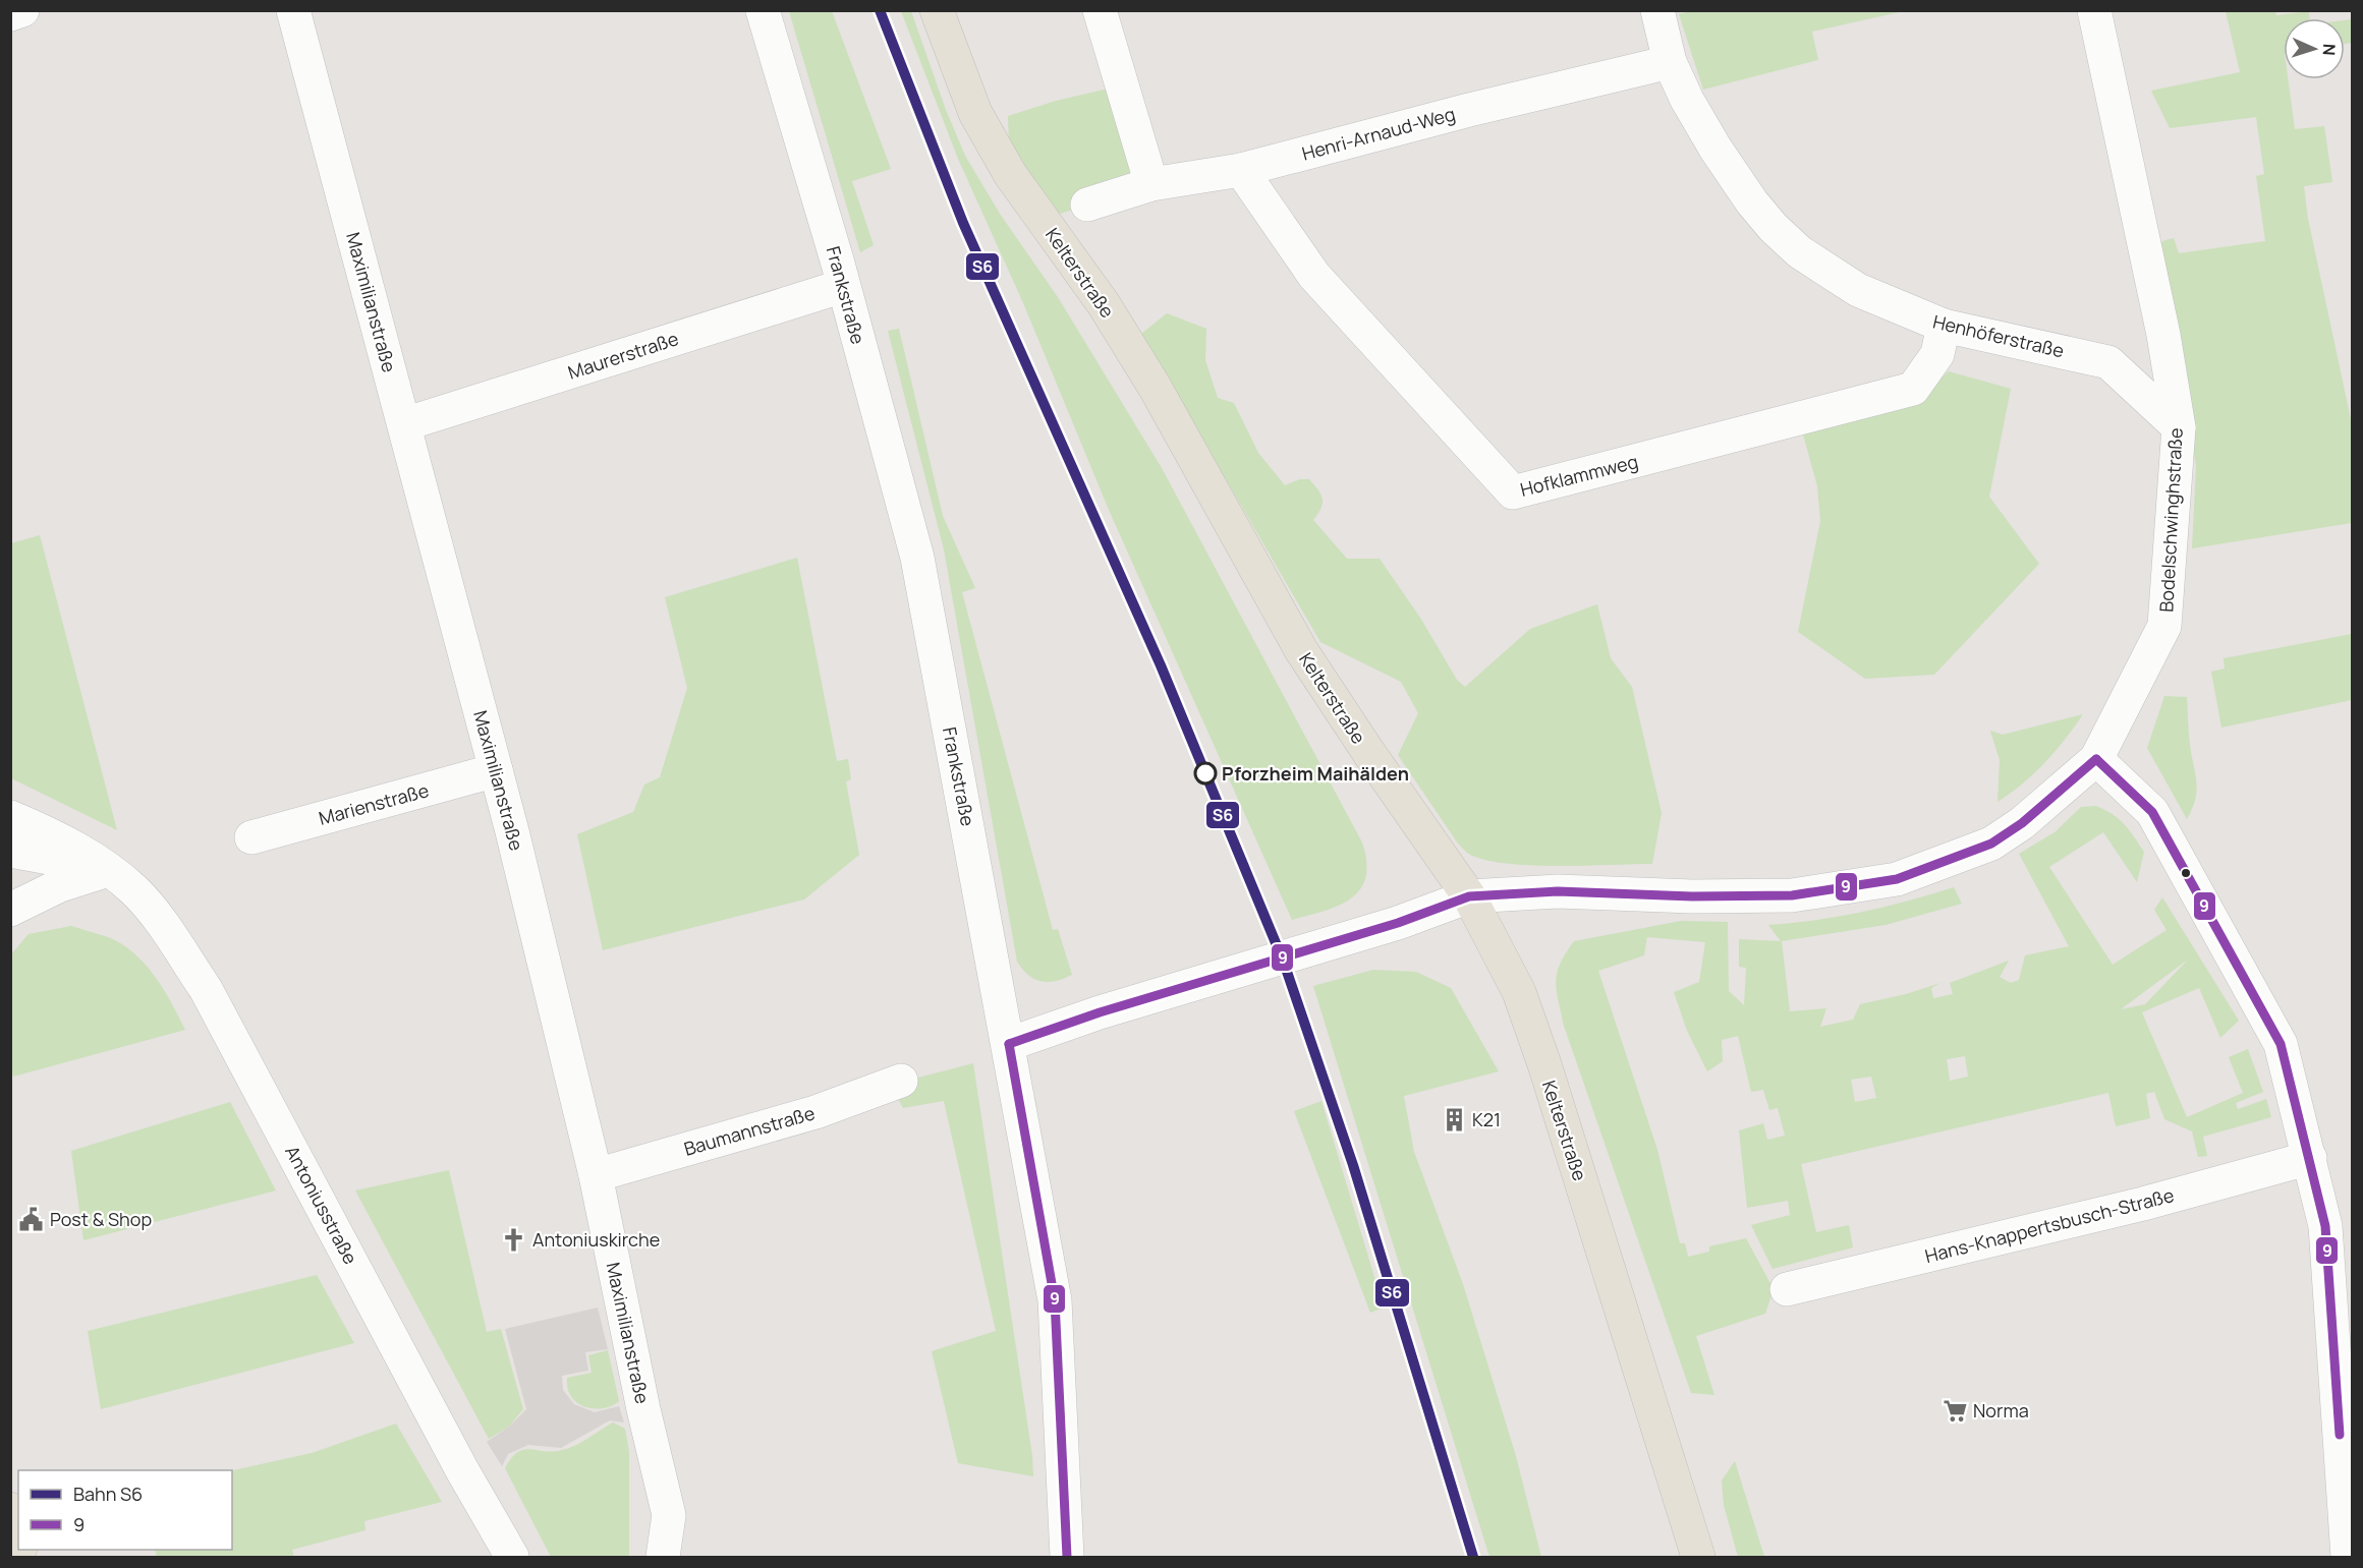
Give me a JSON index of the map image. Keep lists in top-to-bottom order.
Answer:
{
  "streets": {
    "main road": ["Kelterstraße"],
    "street": [
      "Henri-Arnaud-Weg",
      "Frankstraße",
      "Maximilianstraße",
      "Henhöferstraße",
      "Maurerstraße",
      "Hofklammweg",
      "Bodelschwinghstraße",
      "Marienstraße",
      "Baumannstraße",
      "Antoniusstraße",
      "Hans-Knappertsbusch-Straße"
    ]
  },
  "crossings": [
    ["Henri-Arnaud-Weg", "Henhöferstraße"],
    ["Henri-Arnaud-Weg", "Hofklammweg"],
    ["Kelterstraße", "Bodelschwinghstraße"],
    ["Frankstraße", "Maurerstraße"],
    ["Frankstraße", "Bodelschwinghstraße"],
    ["Maximilianstraße", "Maurerstraße"],
    ["Maximilianstraße", "Marienstraße"],
    ["Maximilianstraße", "Baumannstraße"],
    ["Henhöferstraße", "Hofklammweg"],
    ["Henhöferstraße", "Bodelschwinghstraße"]
  ],
  "places": {
    "other": ["Pforzheim Maihälden"],
    "building": ["K21"],
    "public building": ["Post & Shop"],
    "church": ["Antoniuskirche"],
    "supermarket": ["Norma"]
  },
  "lines": ["rail line S6", "transit line 9"],
  "legend": ["Bahn S6", "9"],
  "north": "right"
}
